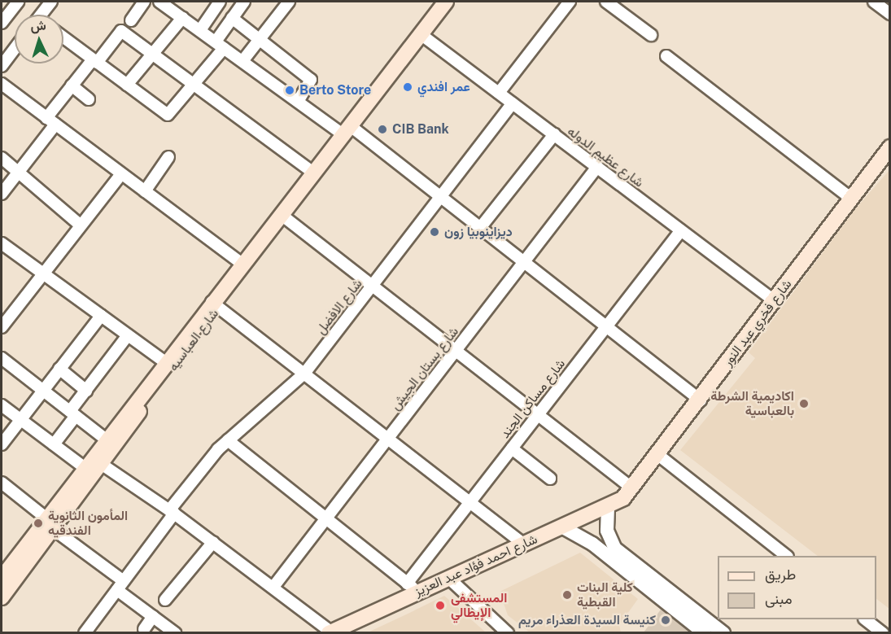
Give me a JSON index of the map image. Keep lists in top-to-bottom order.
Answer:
{
  "streets": {
    "main road": ["شارع فخري عبد النور", "شارع العباسيه", "شارع احمد فؤاد عبد العزيز"],
    "street": [
      "شارع عظيم الدوله",
      "شارع الافضل",
      "شارع بستان الجيش",
      "شارع مساكن الجند"
    ]
  },
  "crossings": [
    ["شارع عظيم الدوله", "شارع الافضل"],
    ["شارع عظيم الدوله", "شارع فخري عبد النور"],
    ["شارع عظيم الدوله", "شارع العباسيه"],
    ["شارع عظيم الدوله", "شارع بستان الجيش"],
    ["شارع عظيم الدوله", "شارع مساكن الجند"],
    ["شارع فخري عبد النور", "شارع احمد فؤاد عبد العزيز"],
    ["شارع مساكن الجند", "شارع احمد فؤاد عبد العزيز"]
  ],
  "places": [
    "عمر افندي",
    "Berto Store",
    "CIB Bank",
    "ديزاينوبيا زون",
    "اكاديمية الشرطة بالعباسية",
    "المأمون الثانوية الفندقيه",
    "كلية البنات القبطية",
    "المستشفى الإيطالي",
    "كنيسة السيدة العذراء مريم"
  ],
  "legend": ["طريق", "مبنى"],
  "north": "top"
}
